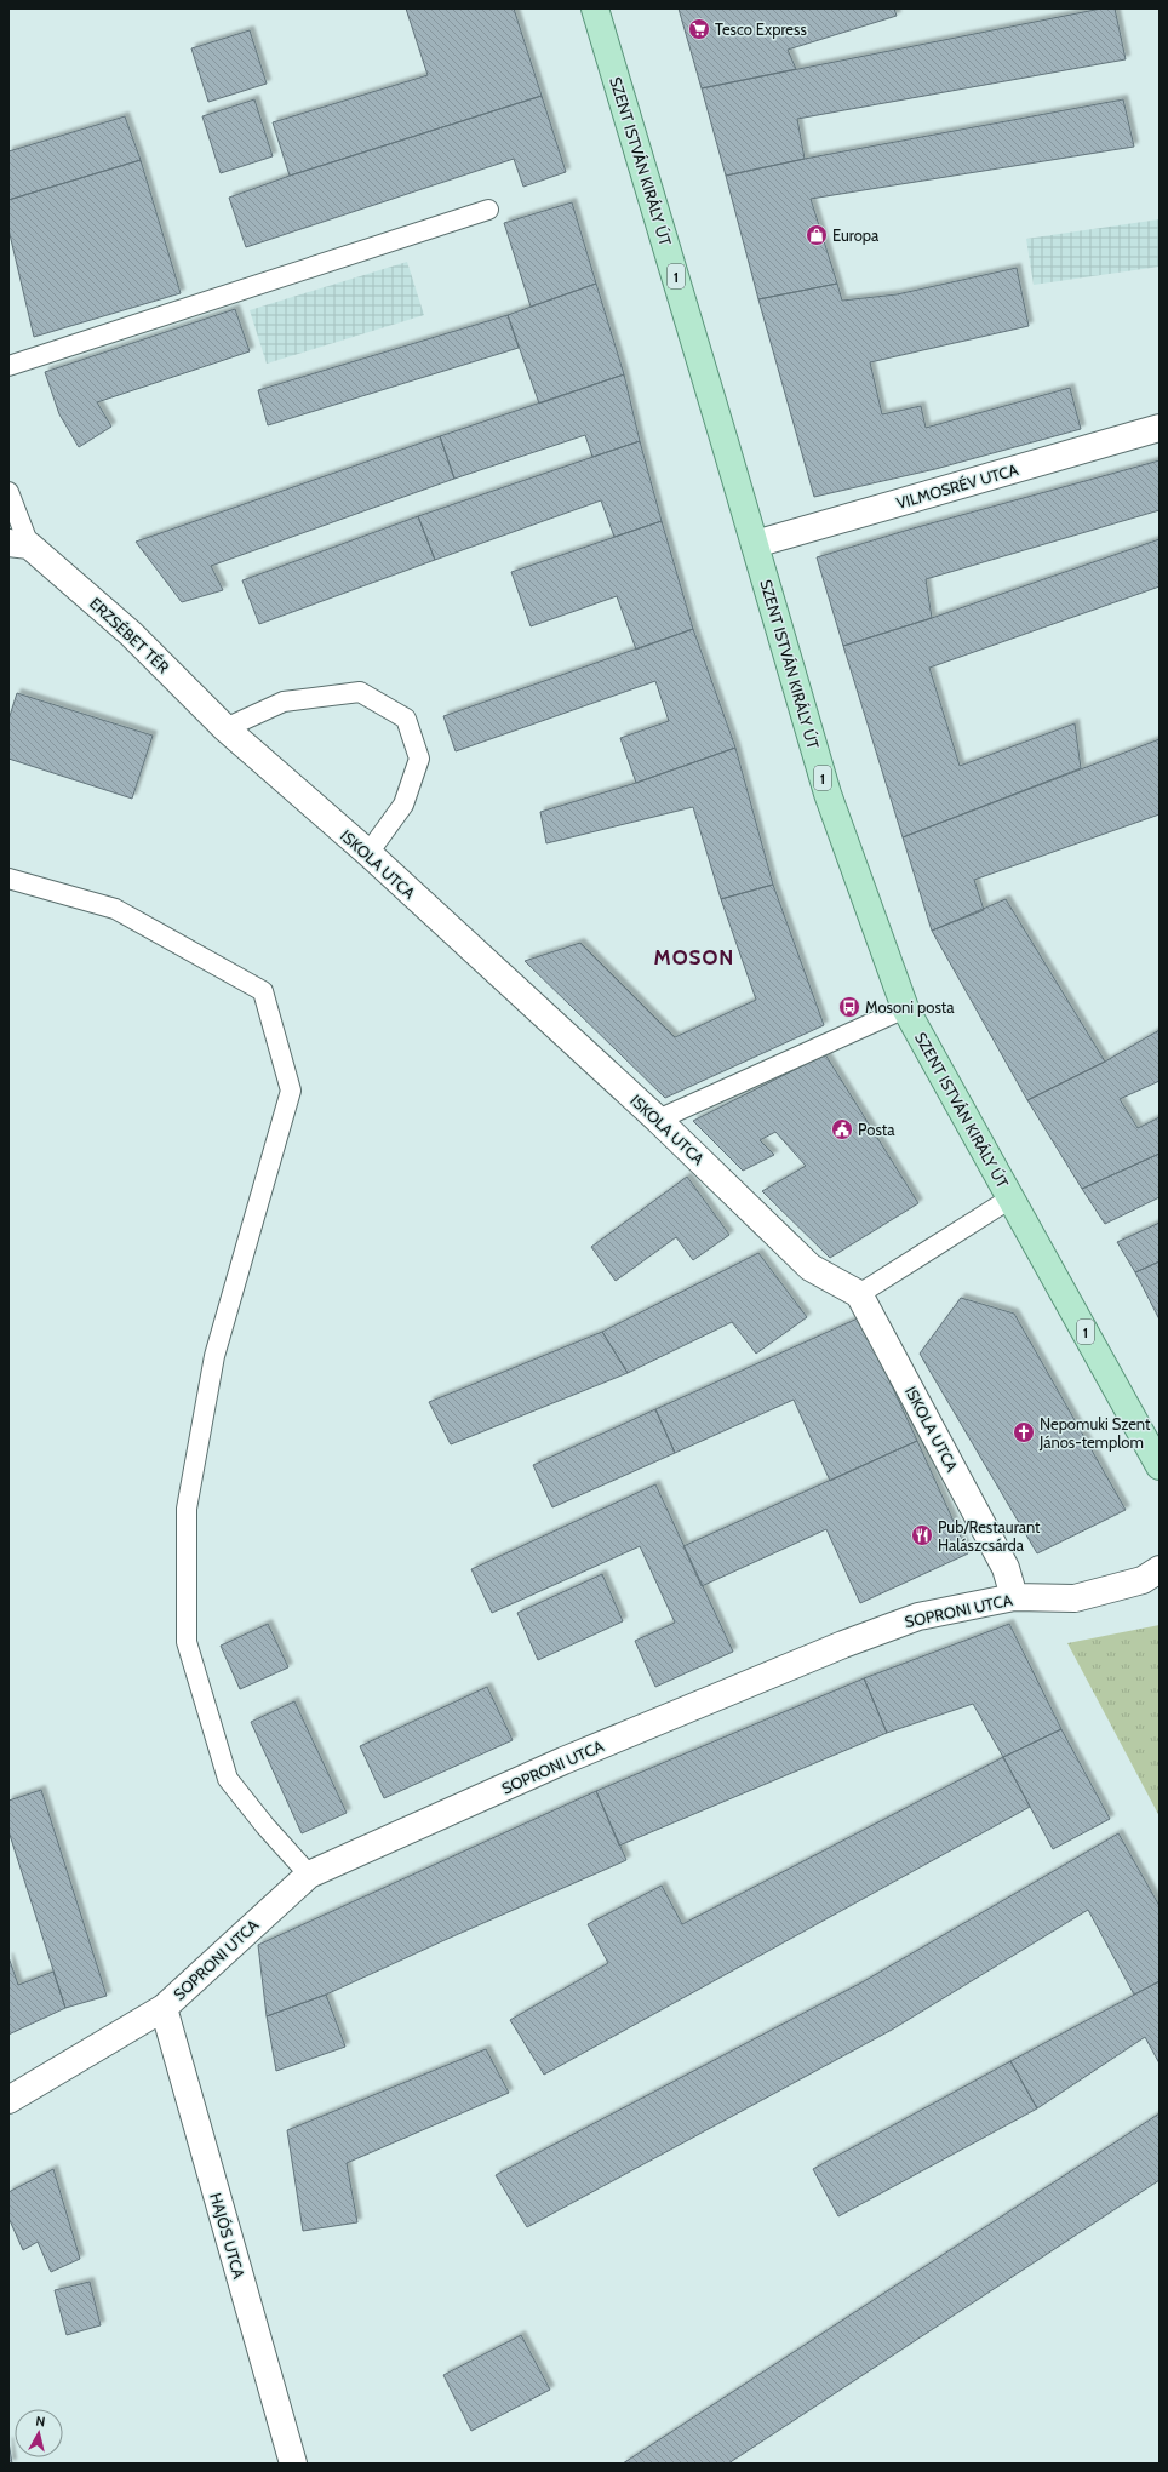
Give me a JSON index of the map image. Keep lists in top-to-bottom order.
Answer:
{
  "streets": {
    "main road": ["SZENT ISTVÁN KIRÁLY ÚT", "1"],
    "street": [
      "VILMOSRÉV UTCA",
      "ERZSÉBET TÉR",
      "ISKOLA UTCA",
      "SOPRONI UTCA",
      "HAJÓS UTCA"
    ]
  },
  "crossings": [
    ["SZENT ISTVÁN KIRÁLY ÚT", "VILMOSRÉV UTCA"],
    ["ERZSÉBET TÉR", "ISKOLA UTCA"],
    ["ISKOLA UTCA", "SOPRONI UTCA"],
    ["SOPRONI UTCA", "HAJÓS UTCA"]
  ],
  "districts": ["MOSON"],
  "places": {
    "supermarket": ["Tesco Express"],
    "shop": ["Europa"],
    "bus stop": ["Mosoni posta"],
    "public building": ["Posta"],
    "church": ["Nepomuki Szent János-templom"],
    "restaurant": ["Pub/Restaurant Halászcsárda"]
  },
  "north": "top"
}
